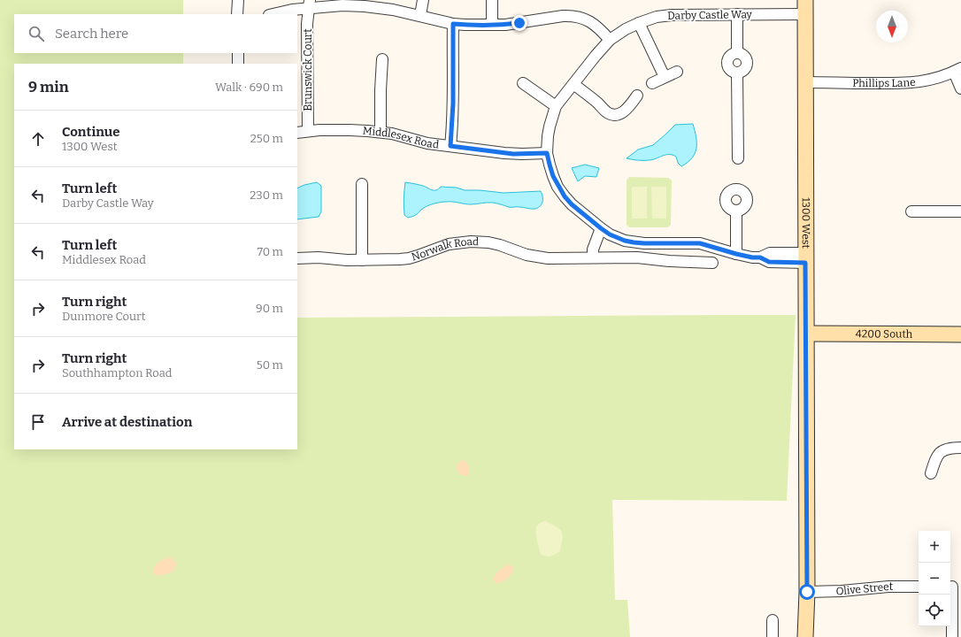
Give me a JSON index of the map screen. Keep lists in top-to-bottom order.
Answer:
{
  "streets": {
    "street": [
      "Darby Castle Way",
      "Brunswick Court",
      "Phillips Lane",
      "Middlesex Road",
      "1300 West",
      "Norwalk Road",
      "4200 South",
      "Olive Street"
    ]
  },
  "crossings": [
    ["Darby Castle Way", "Middlesex Road"],
    ["Darby Castle Way", "1300 West"],
    ["Brunswick Court", "Middlesex Road"],
    ["Phillips Lane", "1300 West"],
    ["1300 West", "4200 South"],
    ["1300 West", "Olive Street"]
  ],
  "north": "bottom",
  "page": {
    "search": "Search here",
    "heading": ["9 min", "Walk · 690 m"],
    "list": [
      ["Continue", "1300 West", "250 m"],
      ["Turn left", "Darby Castle Way", "230 m"],
      ["Turn left", "Middlesex Road", "70 m"],
      ["Turn right", "Dunmore Court", "90 m"],
      ["Turn right", "Southhampton Road", "50 m"],
      "Arrive at destination"
    ],
    "map_buttons": ["+", "−"]
  }
}
